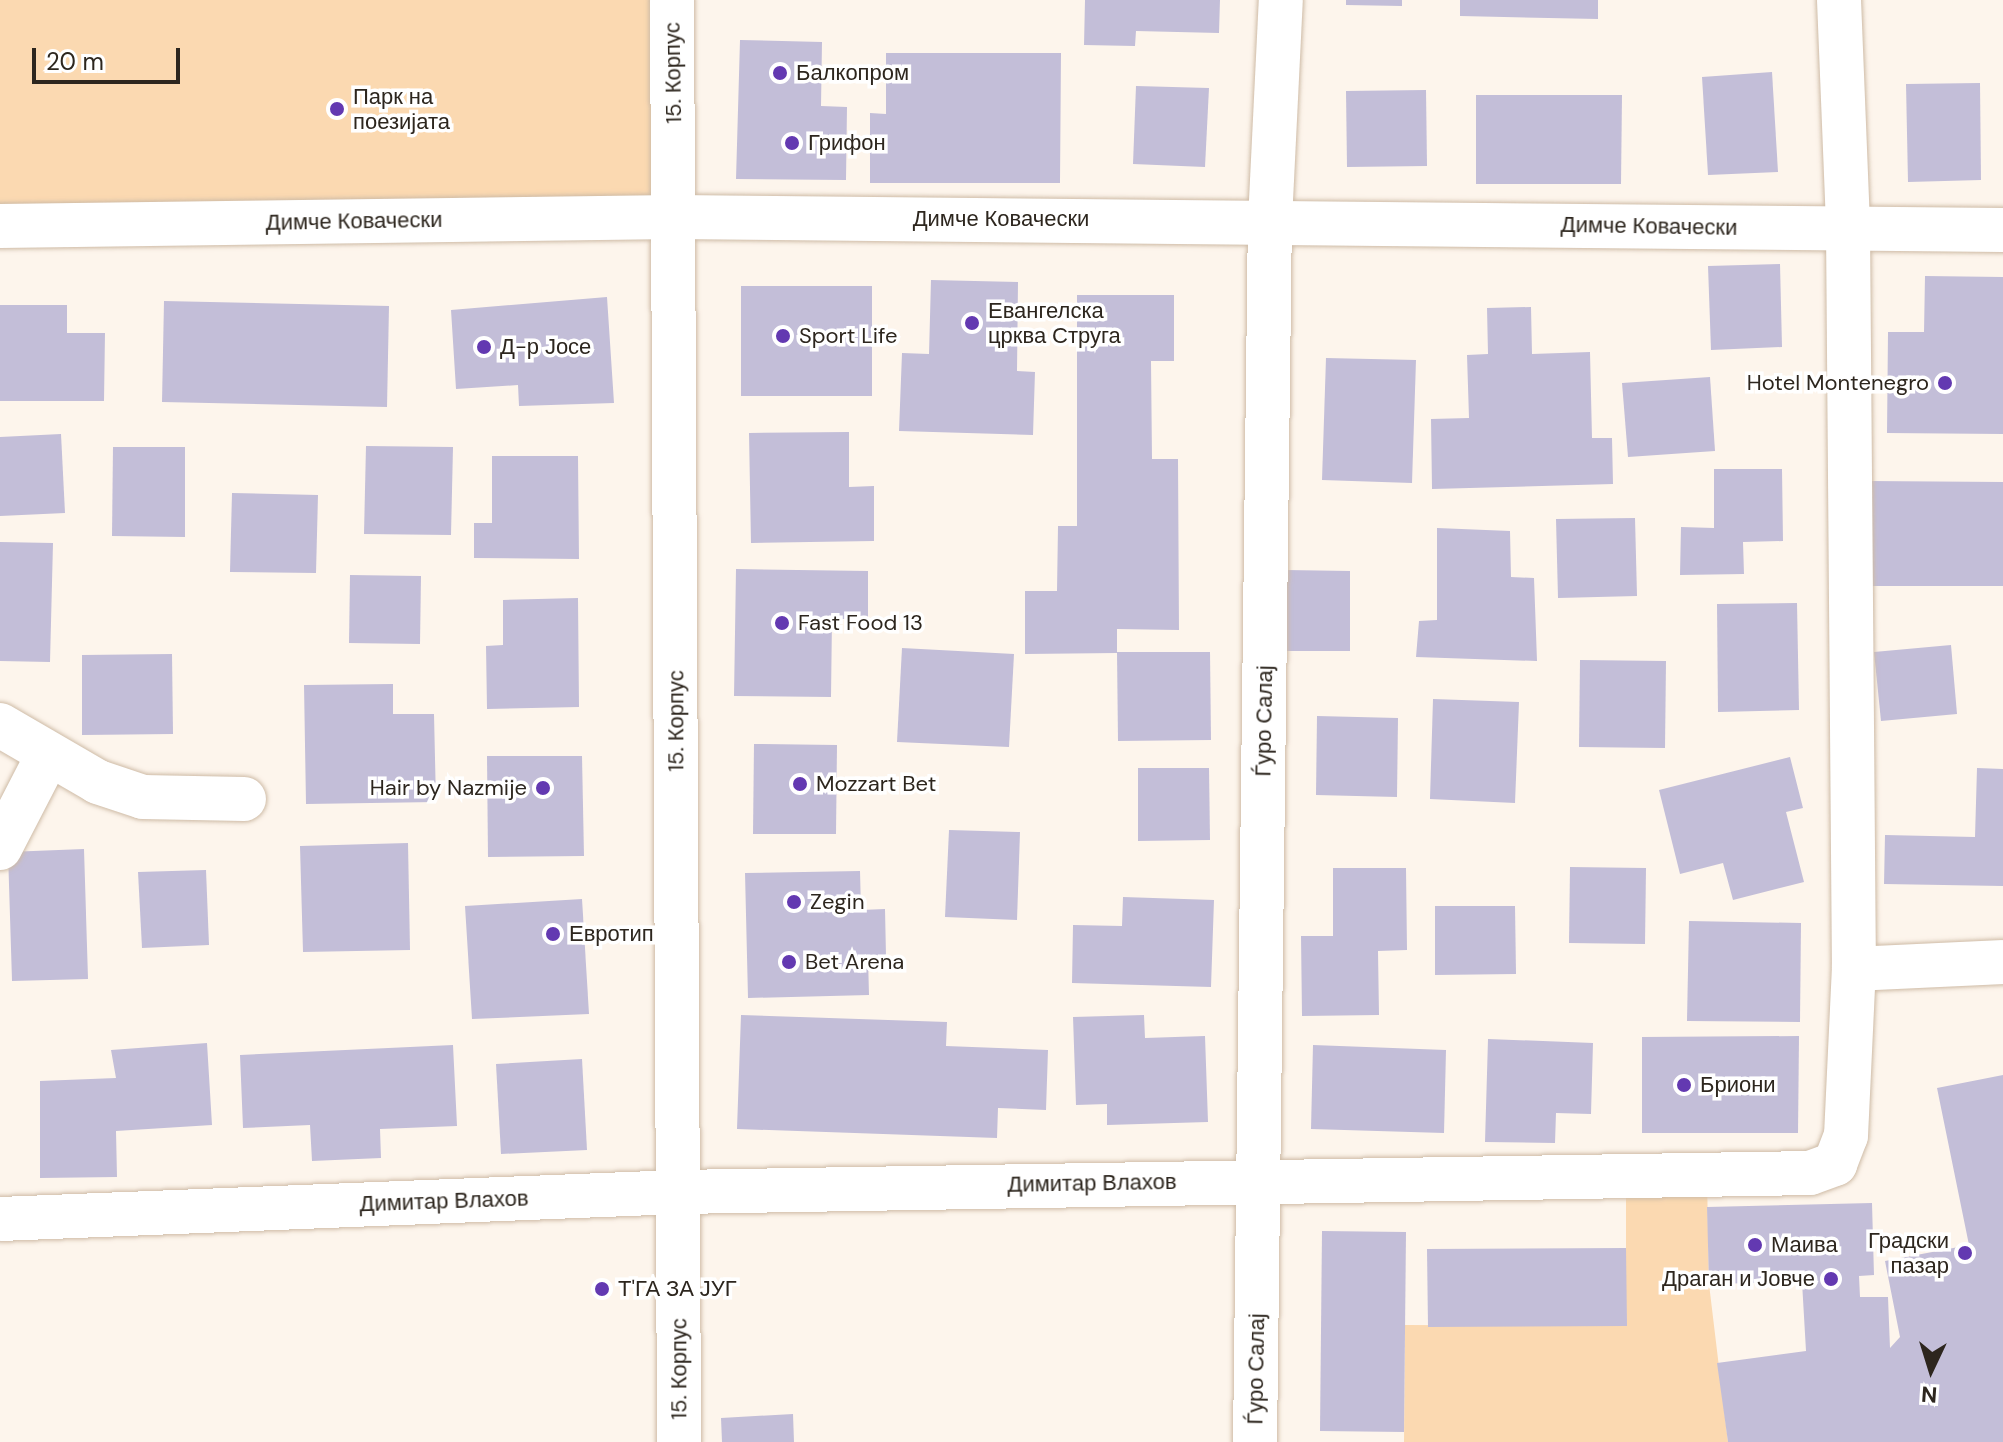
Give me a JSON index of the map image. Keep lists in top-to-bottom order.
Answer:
{
  "streets": {
    "street": [
      "15. Корпус",
      "Димче Ковачески",
      "Ѓуро Салај",
      "Димитар Влахов"
    ]
  },
  "crossings": [
    ["15. Корпус", "Димче Ковачески"],
    ["15. Корпус", "Димитар Влахов"],
    ["Димче Ковачески", "Ѓуро Салај"],
    ["Ѓуро Салај", "Димитар Влахов"]
  ],
  "places": [
    "Балкопром",
    "Парк на поезијата",
    "Грифон",
    "Евангелска црква Струга",
    "Sport Life",
    "Д-р Јосе",
    "Hotel Montenegro",
    "Fast Food 13",
    "Mozzart Bet",
    "Hair by Nazmije",
    "Zegin",
    "Евротип",
    "Bet Arena",
    "Бриони",
    "Маива",
    "Градски пазар",
    "Драган и Јовче",
    "Т'ГА ЗА ЈУГ"
  ],
  "scale_bar": "20 m",
  "north": "bottom"
}
